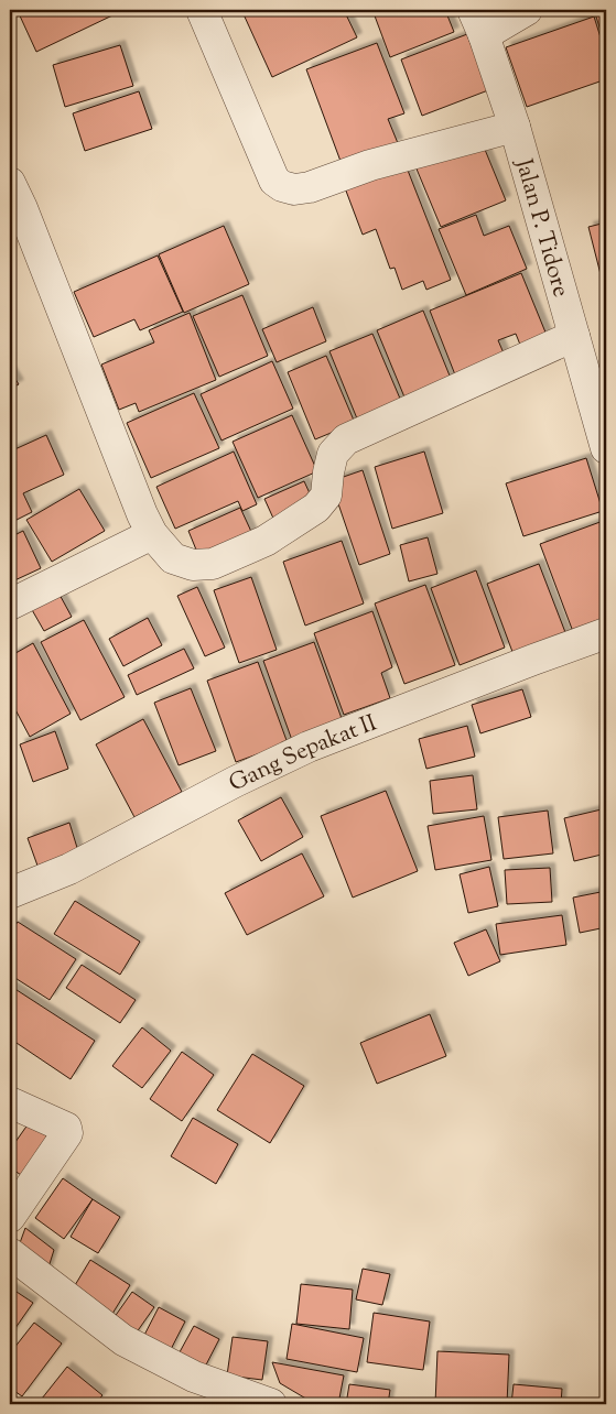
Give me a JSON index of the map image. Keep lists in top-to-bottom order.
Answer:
{
  "streets": {
    "street": ["Jalan P. Tidore", "Gang Sepakat II"]
  }
}
